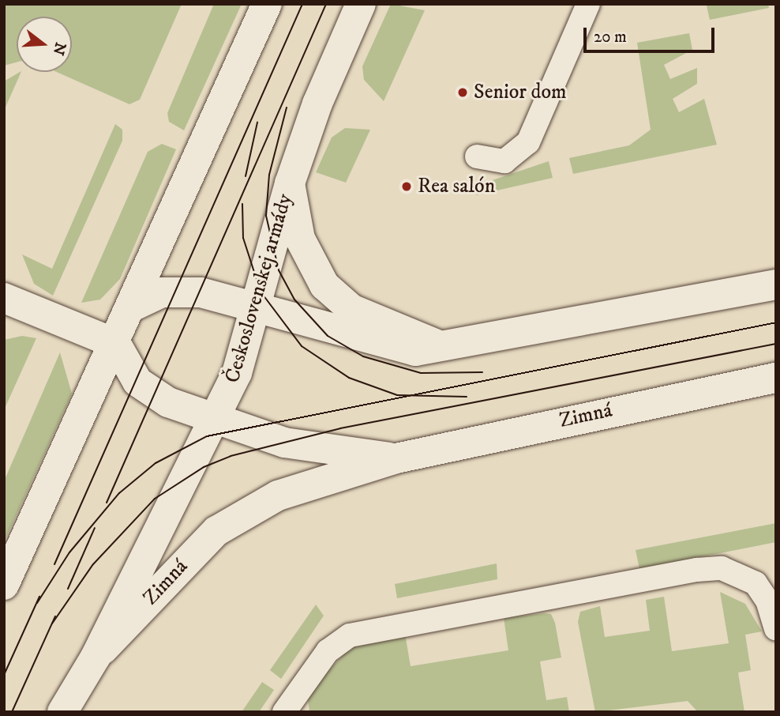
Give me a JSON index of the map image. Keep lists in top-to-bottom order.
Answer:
{
  "streets": {
    "street": ["Československej armády", "Zimná"]
  },
  "crossings": [
    ["Československej armády", "Zimná"]
  ],
  "places": ["Senior dom", "Rea salón"],
  "scale_bar": "20 m",
  "north": "right"
}
